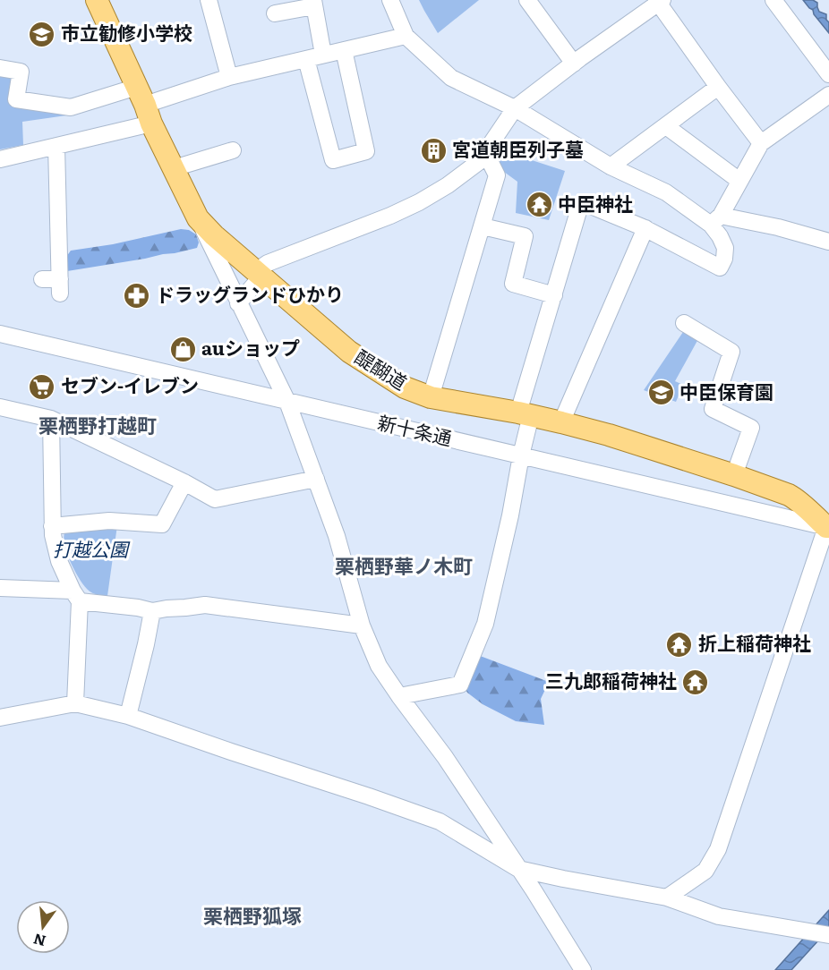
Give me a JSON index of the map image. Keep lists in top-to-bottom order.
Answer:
{
  "streets": {
    "main road": ["醍醐道"],
    "street": ["新十条通"]
  },
  "crossings": [
    ["醍醐道", "新十条通"]
  ],
  "districts": ["栗栖野打越町", "栗栖野華ノ木町", "栗栖野狐塚"],
  "parks": ["打越公園"],
  "places": {
    "school or university": ["市立勧修小学校", "中臣保育園"],
    "building": ["宮道朝臣列子墓"],
    "temple": ["中臣神社", "折上稲荷神社", "三九郎稲荷神社"],
    "pharmacy": ["ドラッグランドひかり"],
    "shop": ["auショップ"],
    "supermarket": ["セブン-イレブン"]
  },
  "north": "bottom"
}
